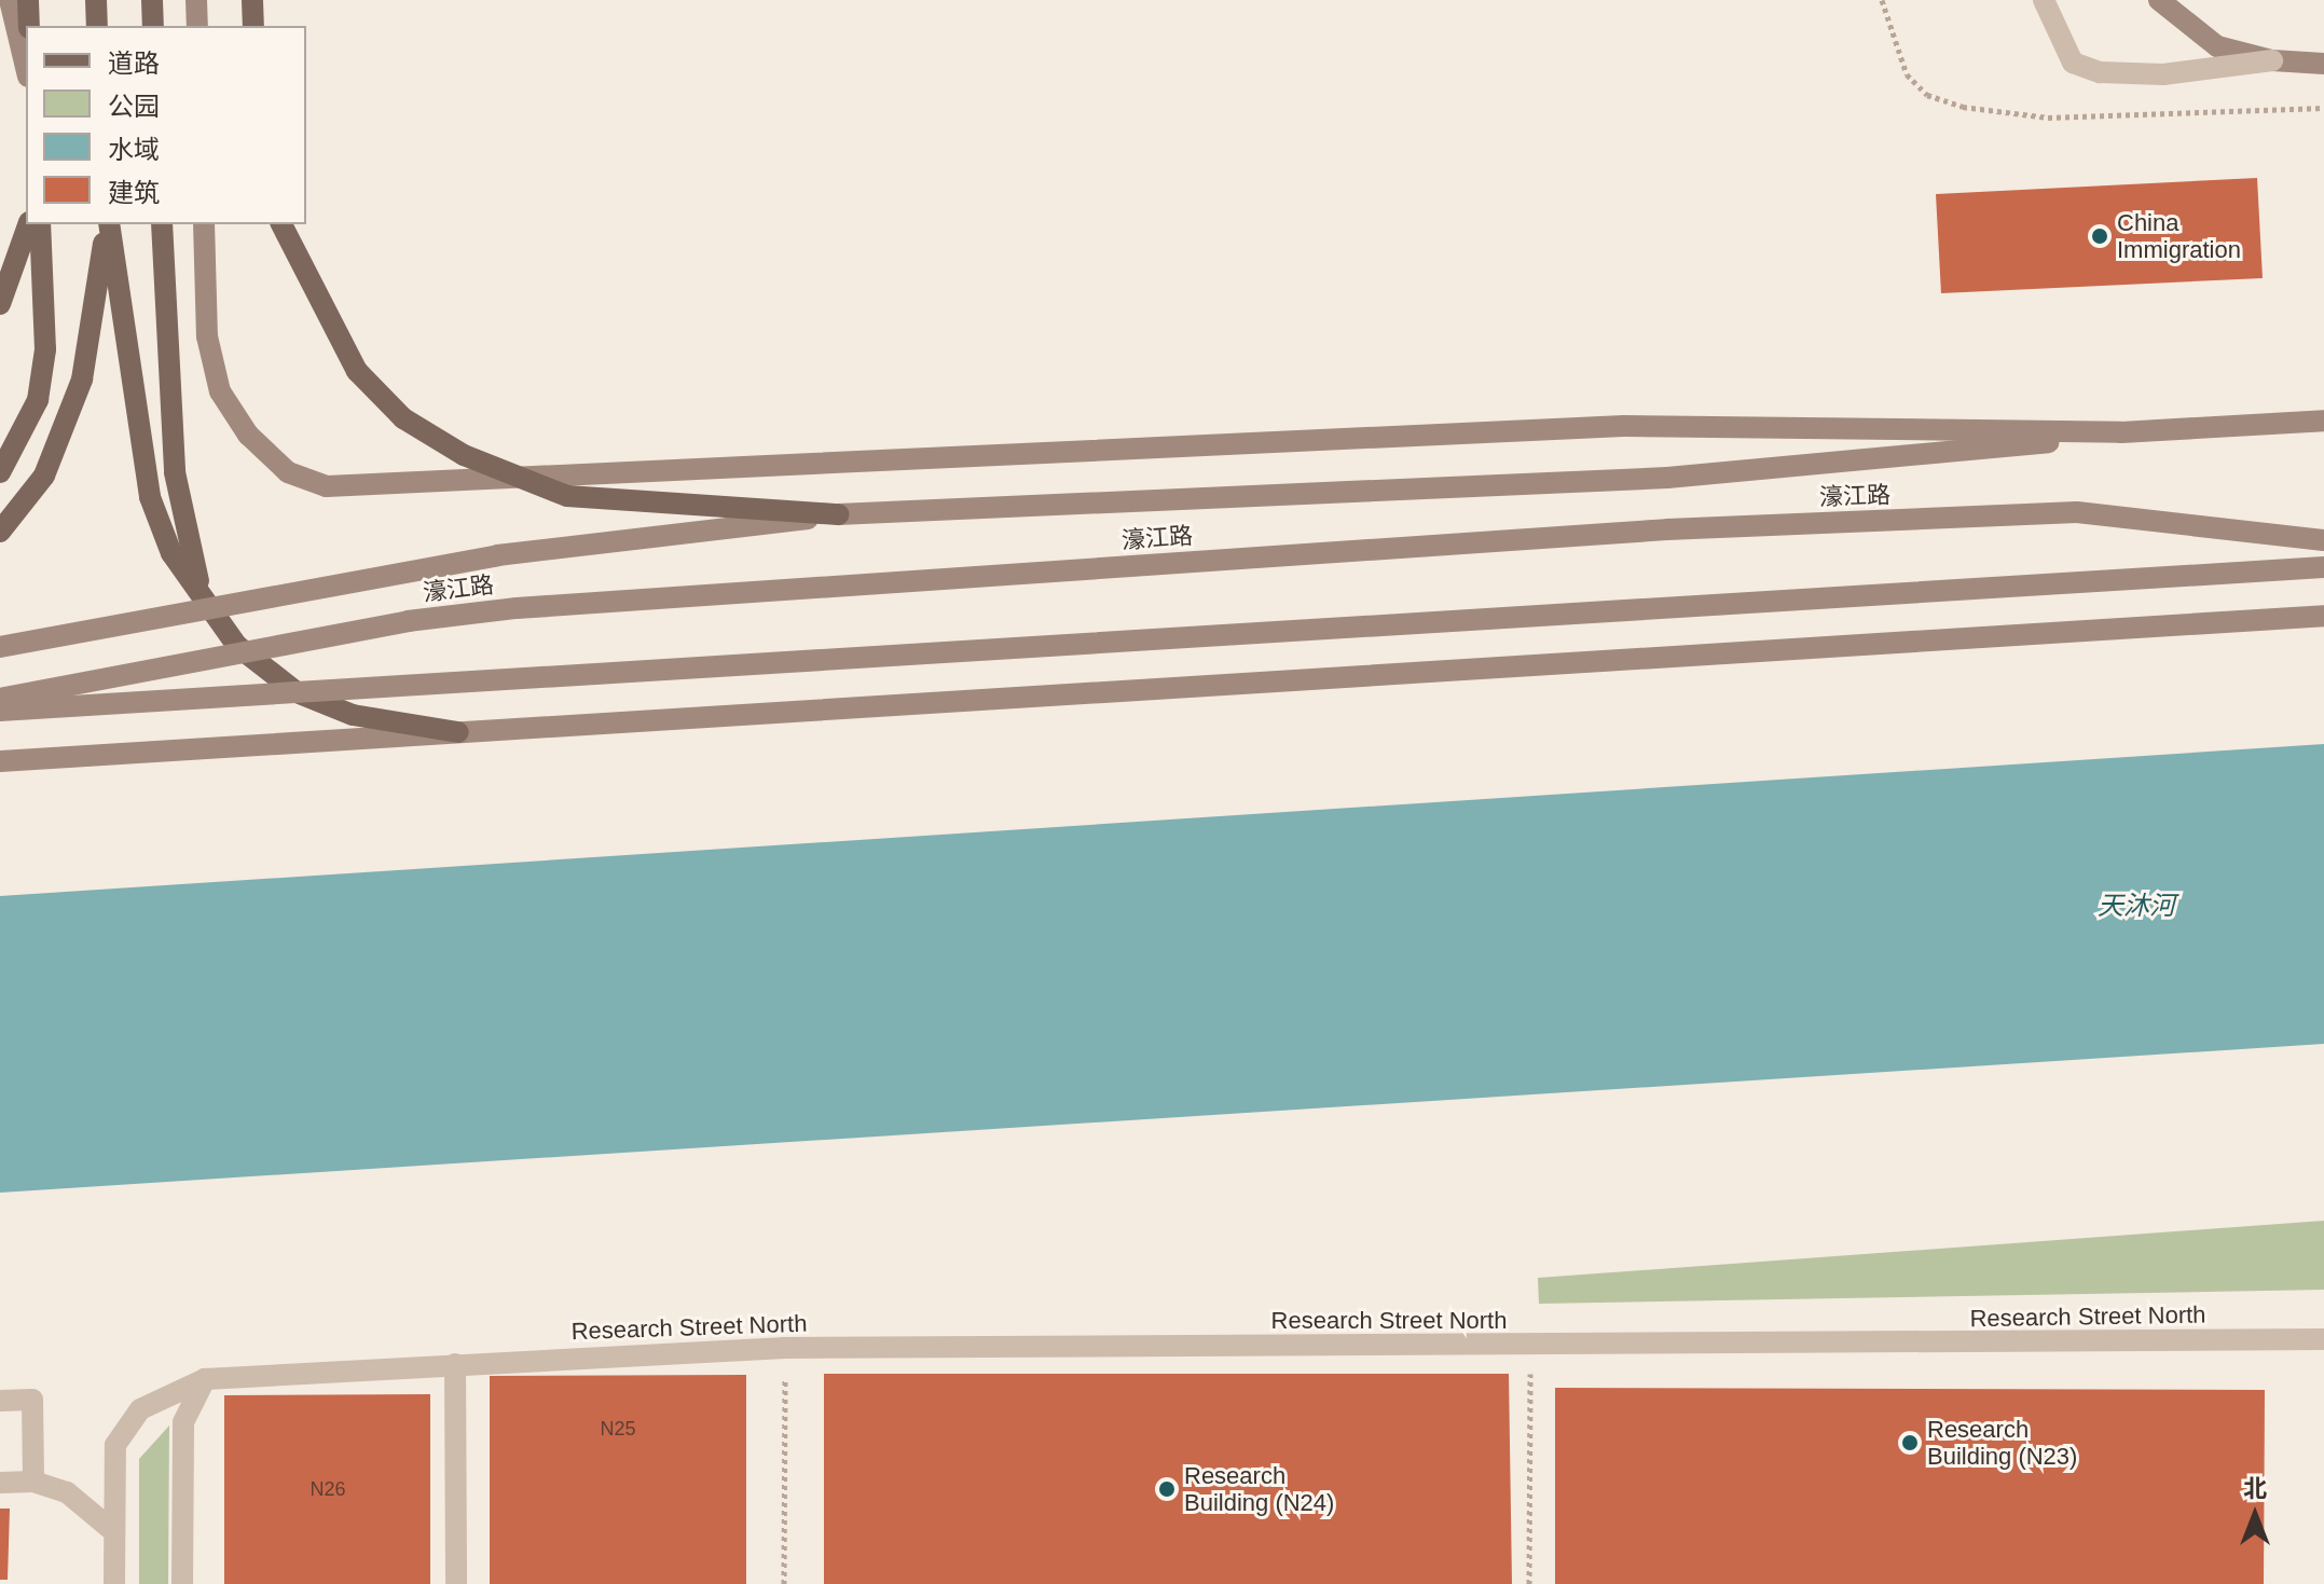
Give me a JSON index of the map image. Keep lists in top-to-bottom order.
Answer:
{
  "streets": {
    "main road": ["濠江路"],
    "street": ["Research Street North"]
  },
  "water": ["天沐河"],
  "places": ["China Immigration", "Research Building (N23)", "Research Building (N24)"],
  "house_numbers": ["N25", "N26"],
  "legend": [
    "道路",
    "公园",
    "水域",
    "建筑"
  ],
  "north": "top"
}
